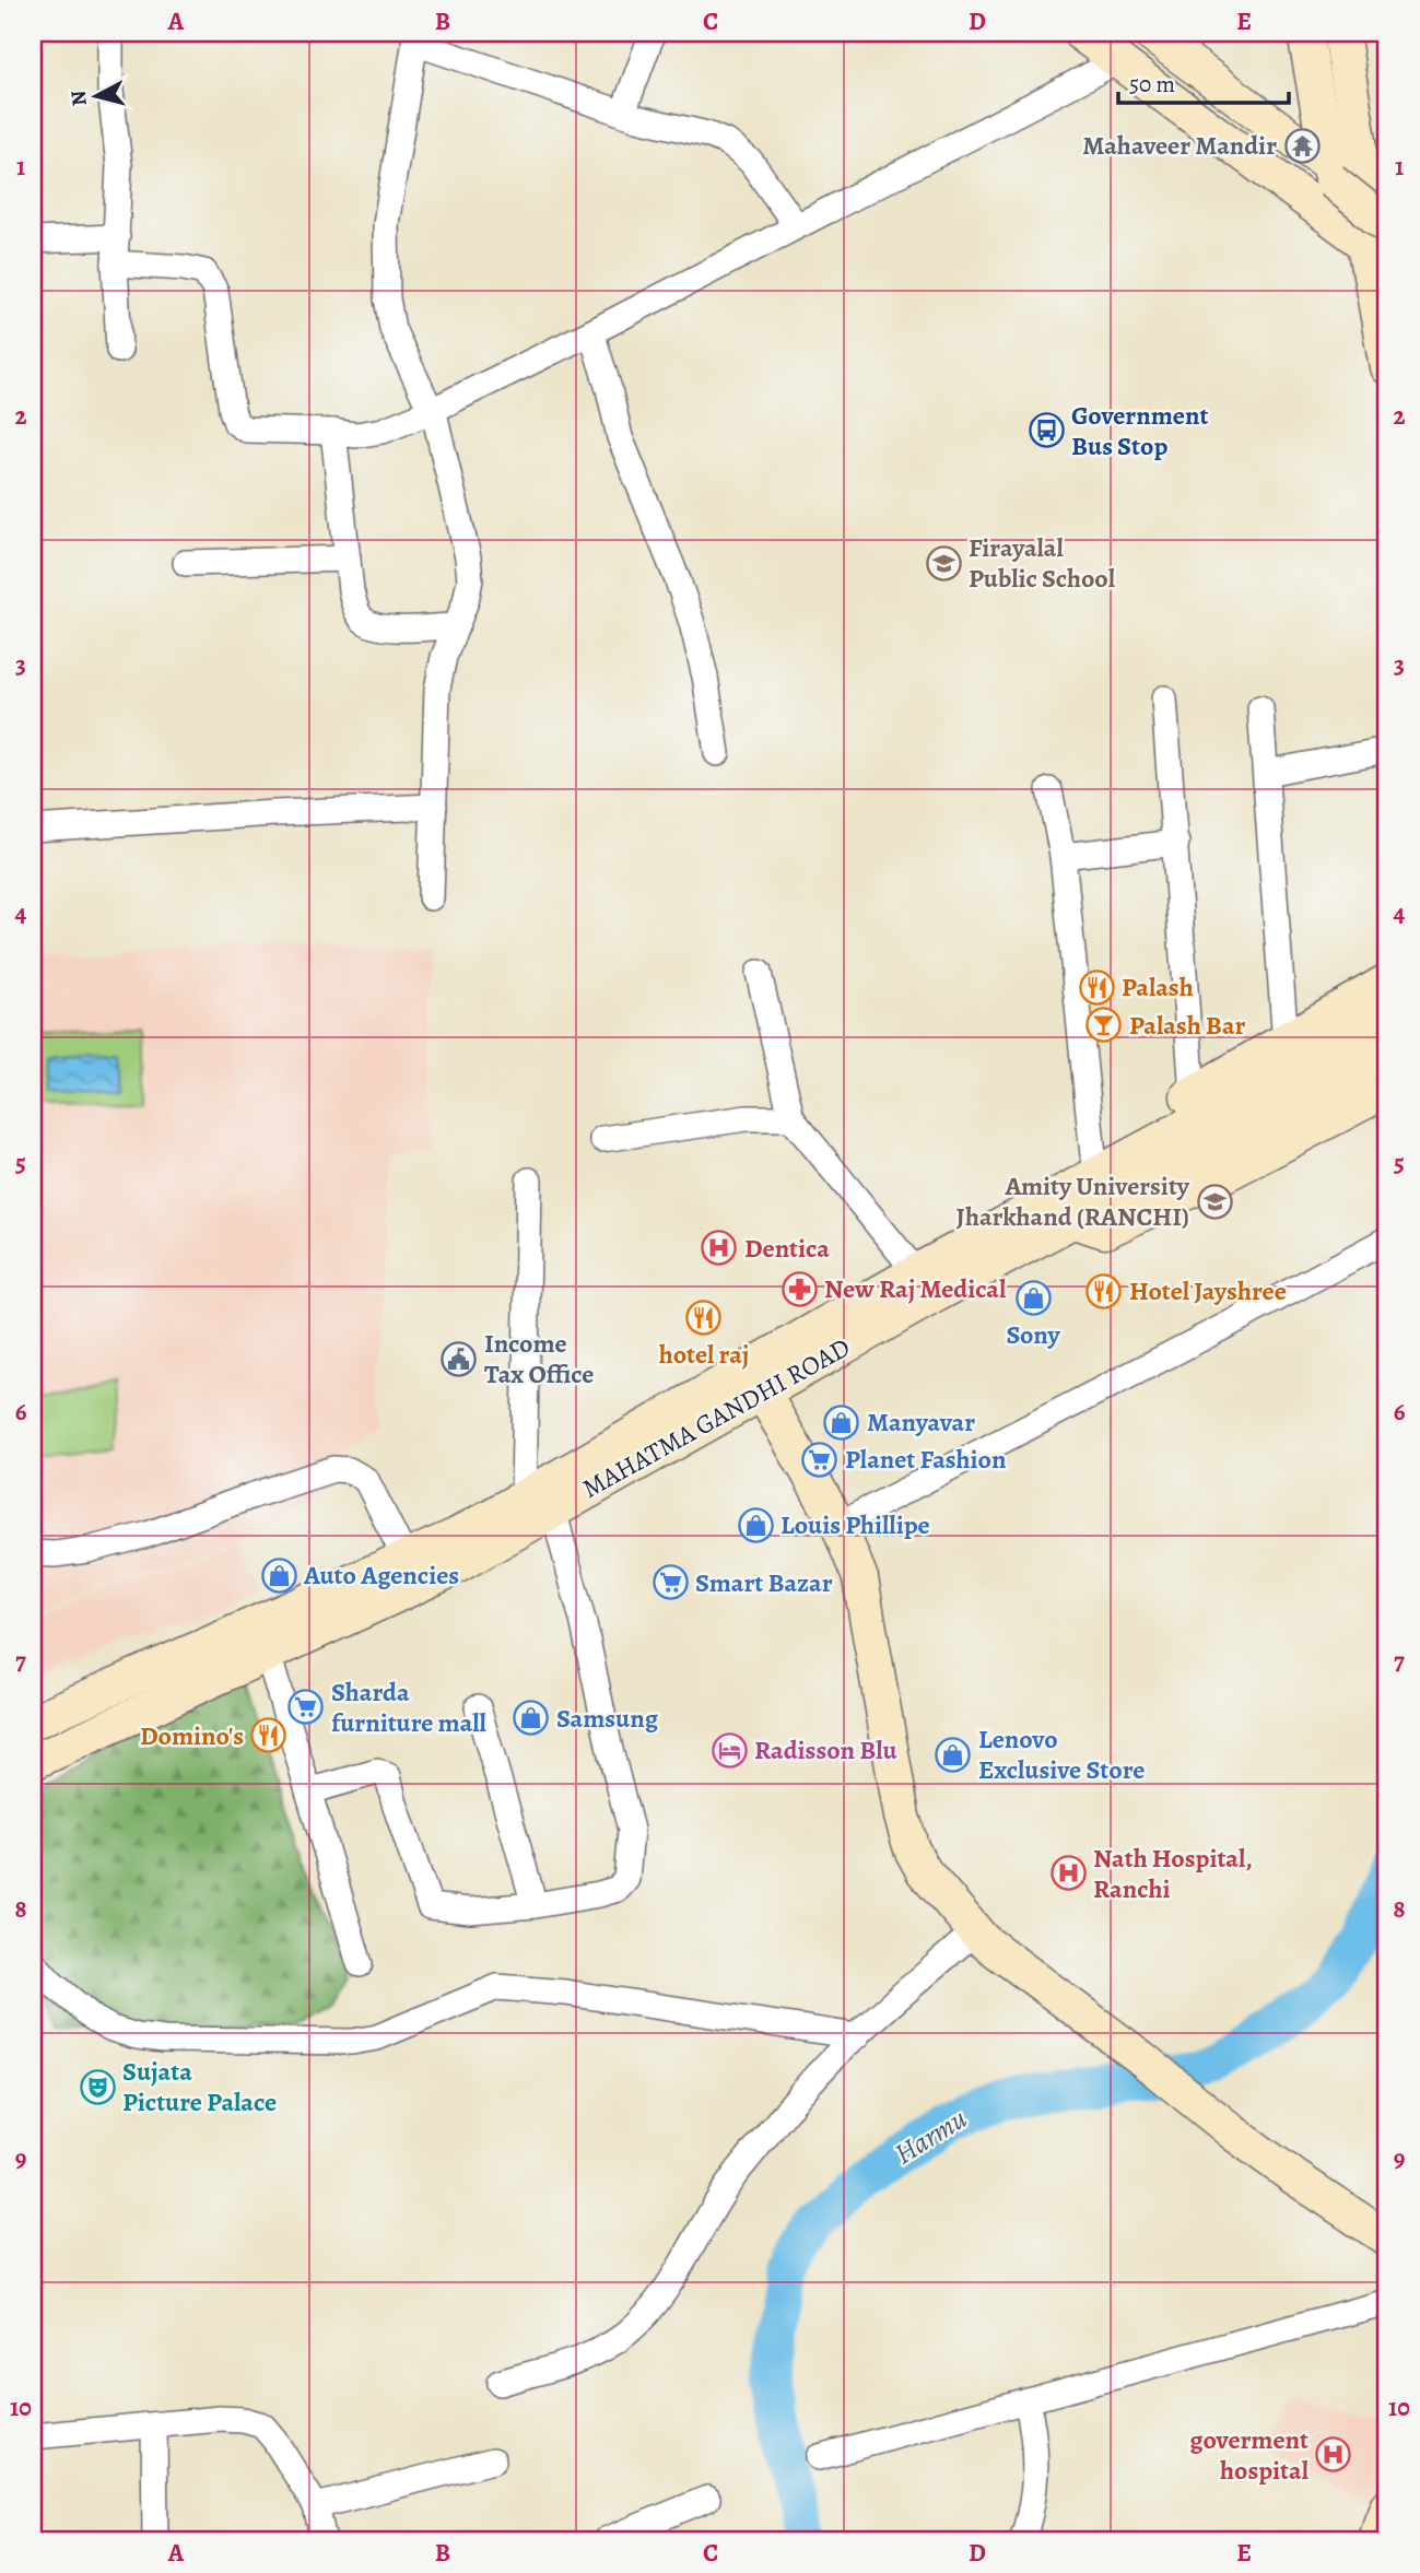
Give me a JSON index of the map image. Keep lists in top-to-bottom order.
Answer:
{
  "streets": {
    "main road": ["MAHATMA GANDHI ROAD"]
  },
  "water": ["Harmu"],
  "places": {
    "temple": ["Mahaveer Mandir"],
    "bus stop": ["Government Bus Stop"],
    "school or university": ["Firayalal Public School", "Amity University Jharkhand (RANCHI)"],
    "restaurant": [
      "Palash",
      "Hotel Jayshree",
      "hotel raj",
      "Domino's"
    ],
    "bar": ["Palash Bar"],
    "hospital": ["Dentica", "Nath Hospital, Ranchi", "goverment hospital"],
    "pharmacy": ["New Raj Medical"],
    "shop": [
      "Sony",
      "Manyavar",
      "Louis Phillipe",
      "Auto Agencies",
      "Samsung",
      "Lenovo Exclusive Store"
    ],
    "public building": ["Income Tax Office"],
    "supermarket": ["Planet Fashion", "Smart Bazar", "Sharda furniture mall"],
    "hotel": ["Radisson Blu"],
    "theatre": ["Sujata Picture Palace"]
  },
  "scale_bar": "50 m",
  "north": "left",
  "grid": {
    "columns": [
      "A",
      "B",
      "C",
      "D",
      "E"
    ],
    "rows": [
      "1",
      "2",
      "3",
      "4",
      "5",
      "6",
      "7",
      "8",
      "9",
      "10"
    ]
  }
}
